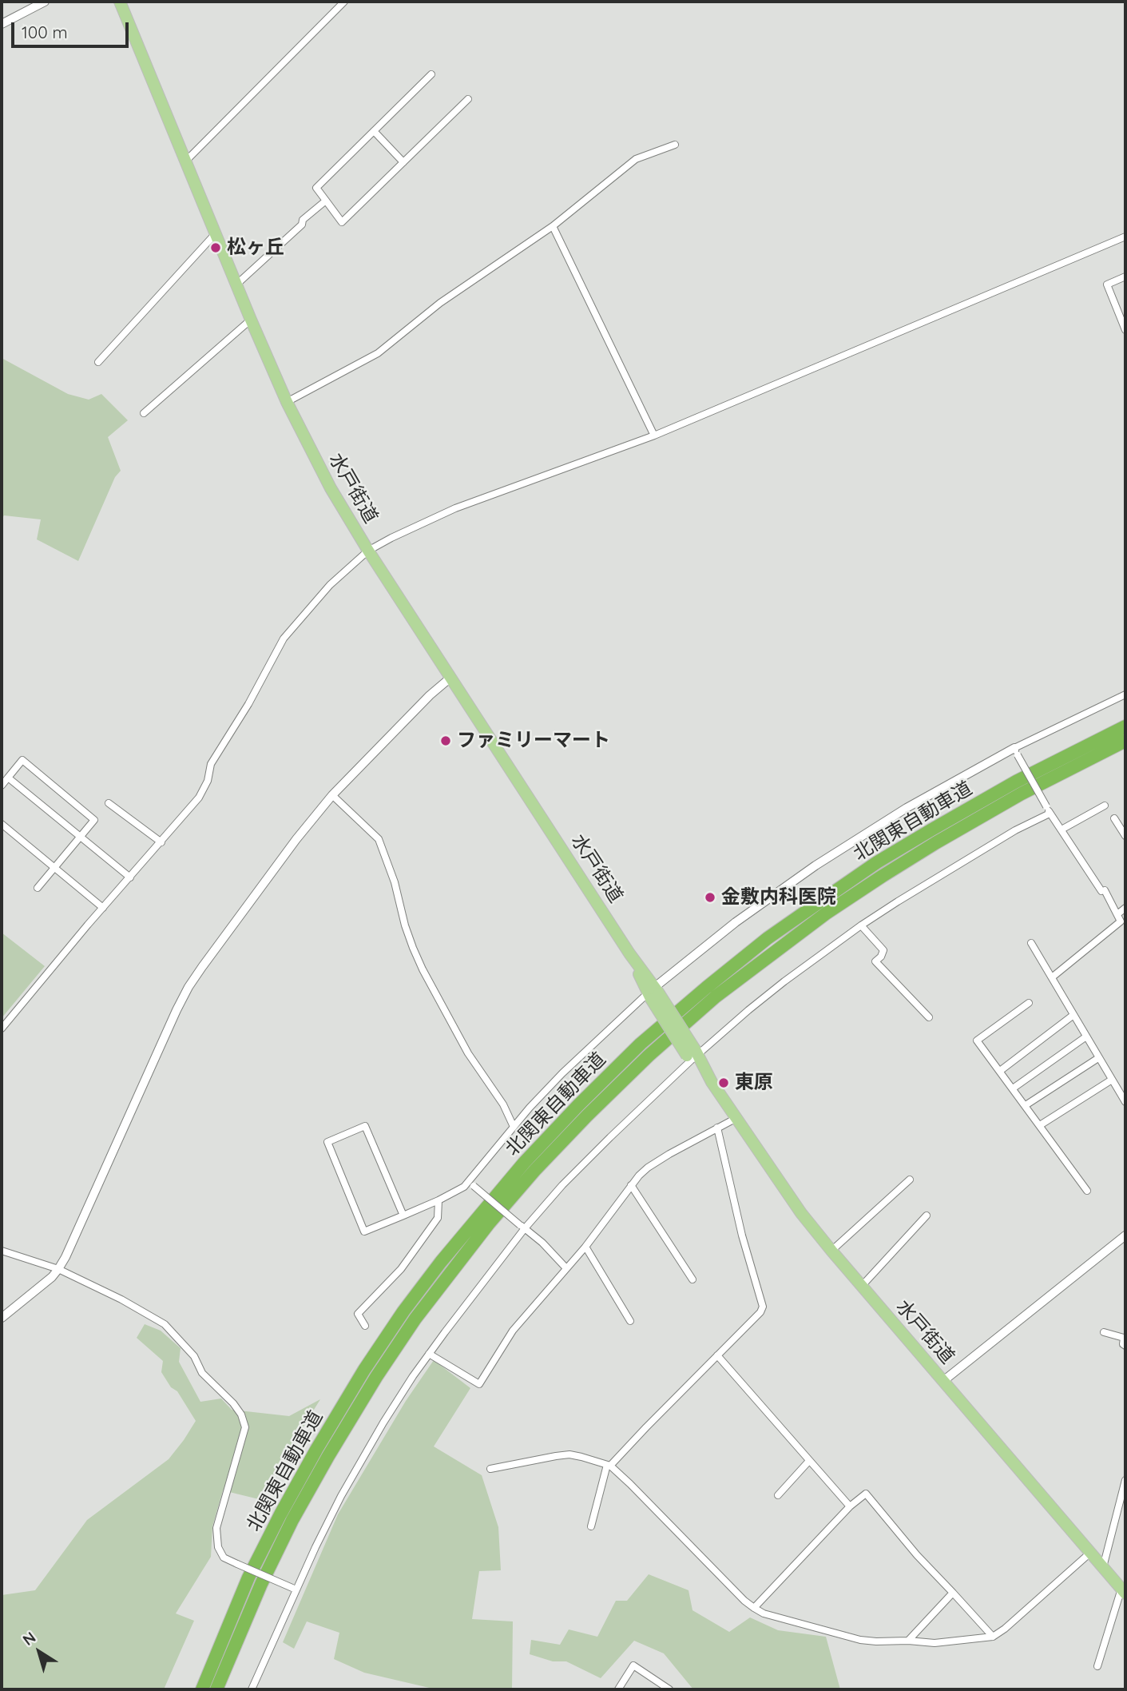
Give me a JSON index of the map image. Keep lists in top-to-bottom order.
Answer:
{
  "streets": {
    "highway": ["北関東自動車道"],
    "main road": ["水戸街道"]
  },
  "places": [
    "松ヶ丘",
    "ファミリーマート",
    "金敷内科医院",
    "東原"
  ],
  "scale_bar": "100 m",
  "north": "top left"
}
